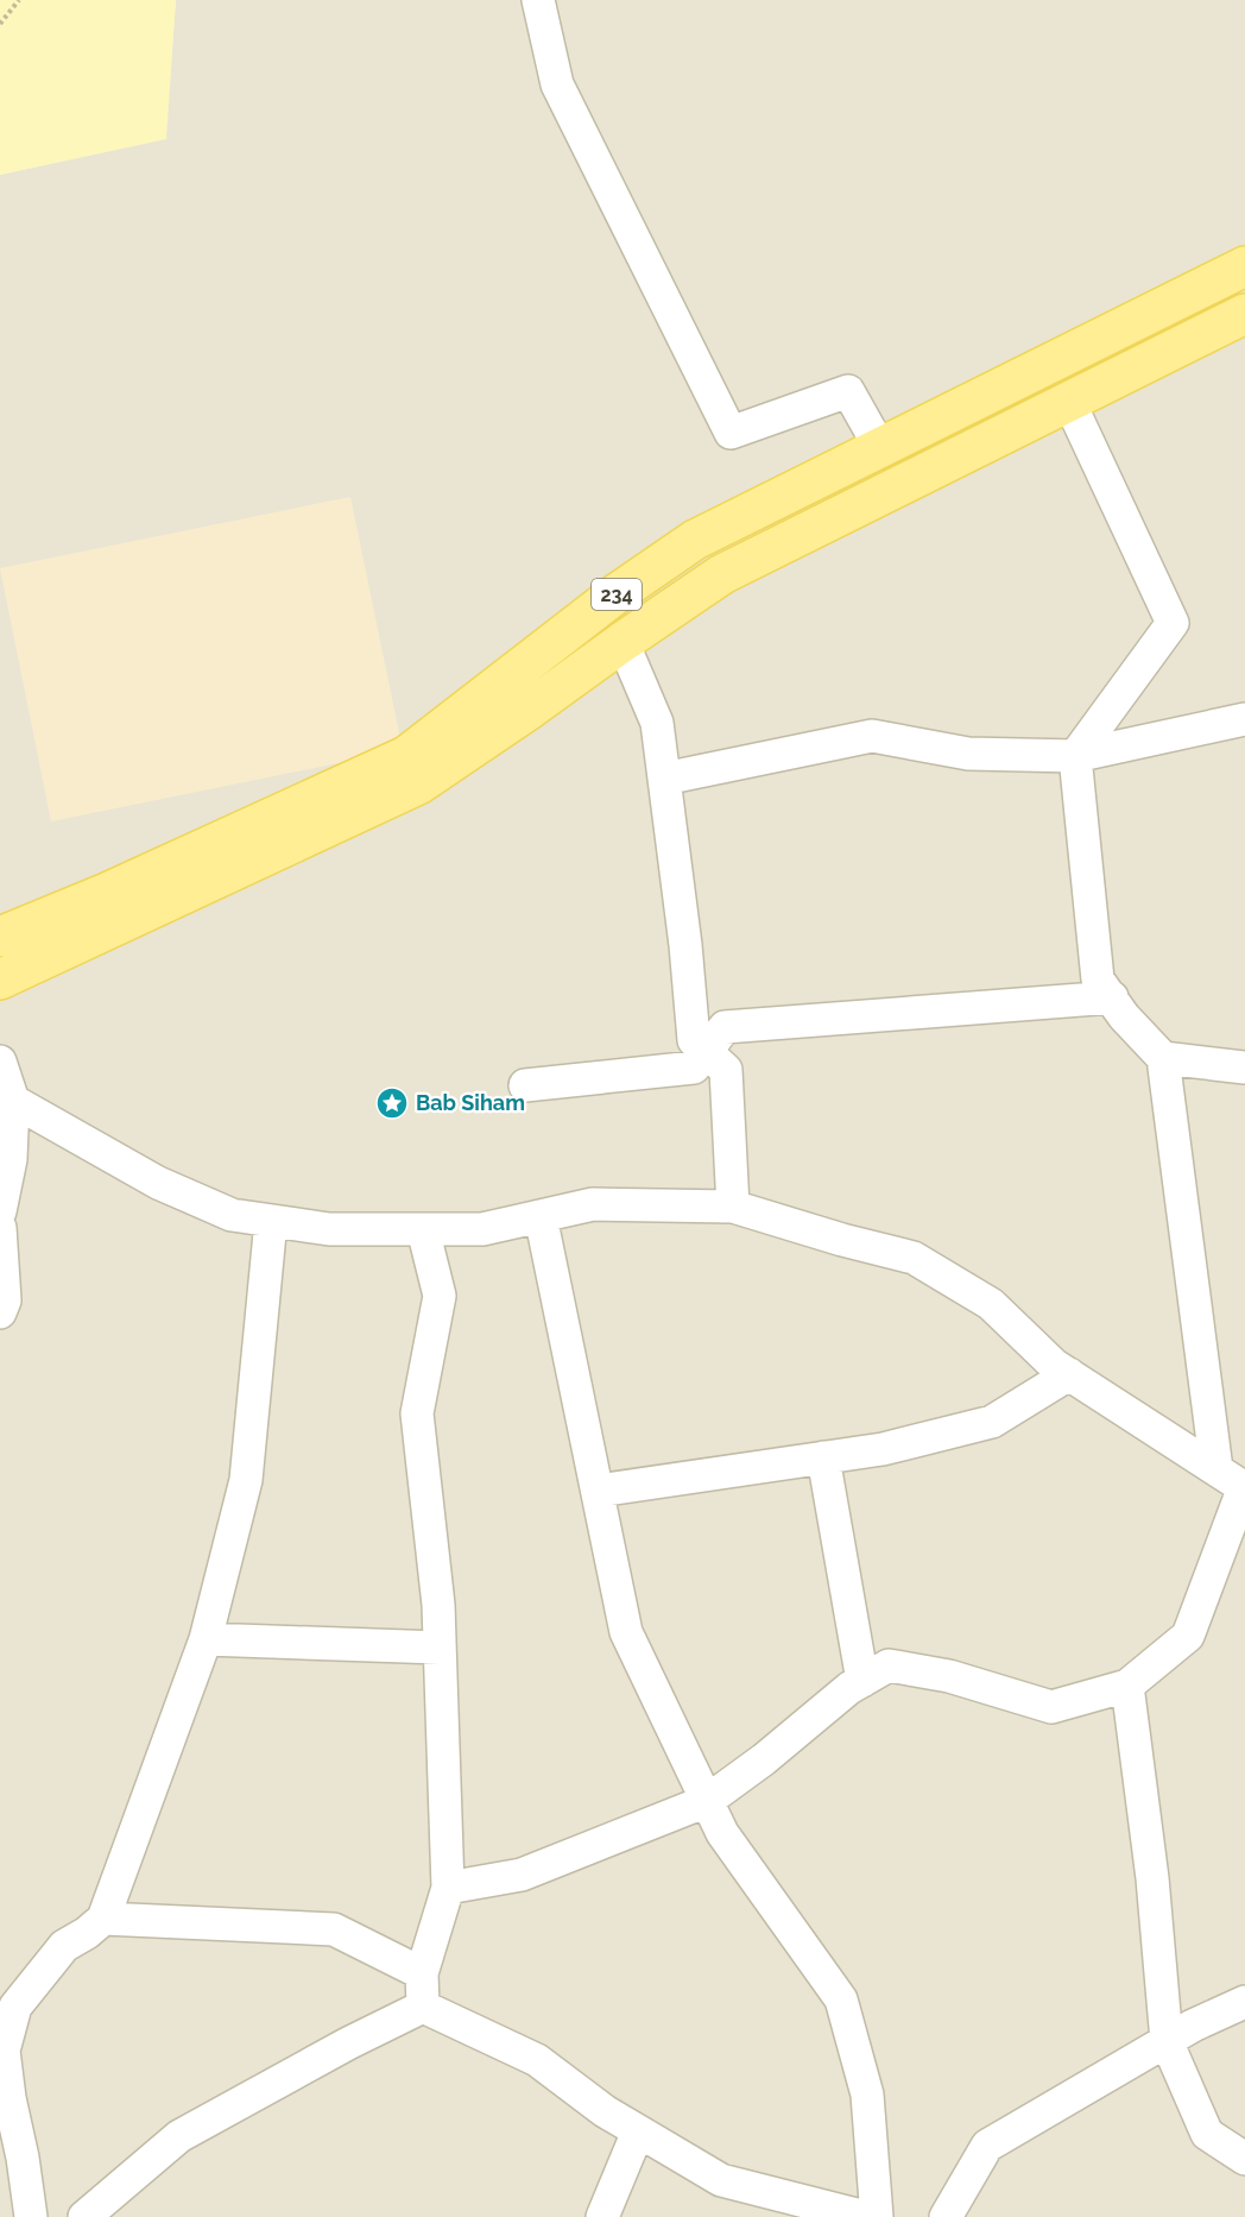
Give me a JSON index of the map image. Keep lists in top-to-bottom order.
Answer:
{
  "streets": {
    "main road": ["234"]
  },
  "places": {
    "place": ["Bab Siham"]
  }
}
